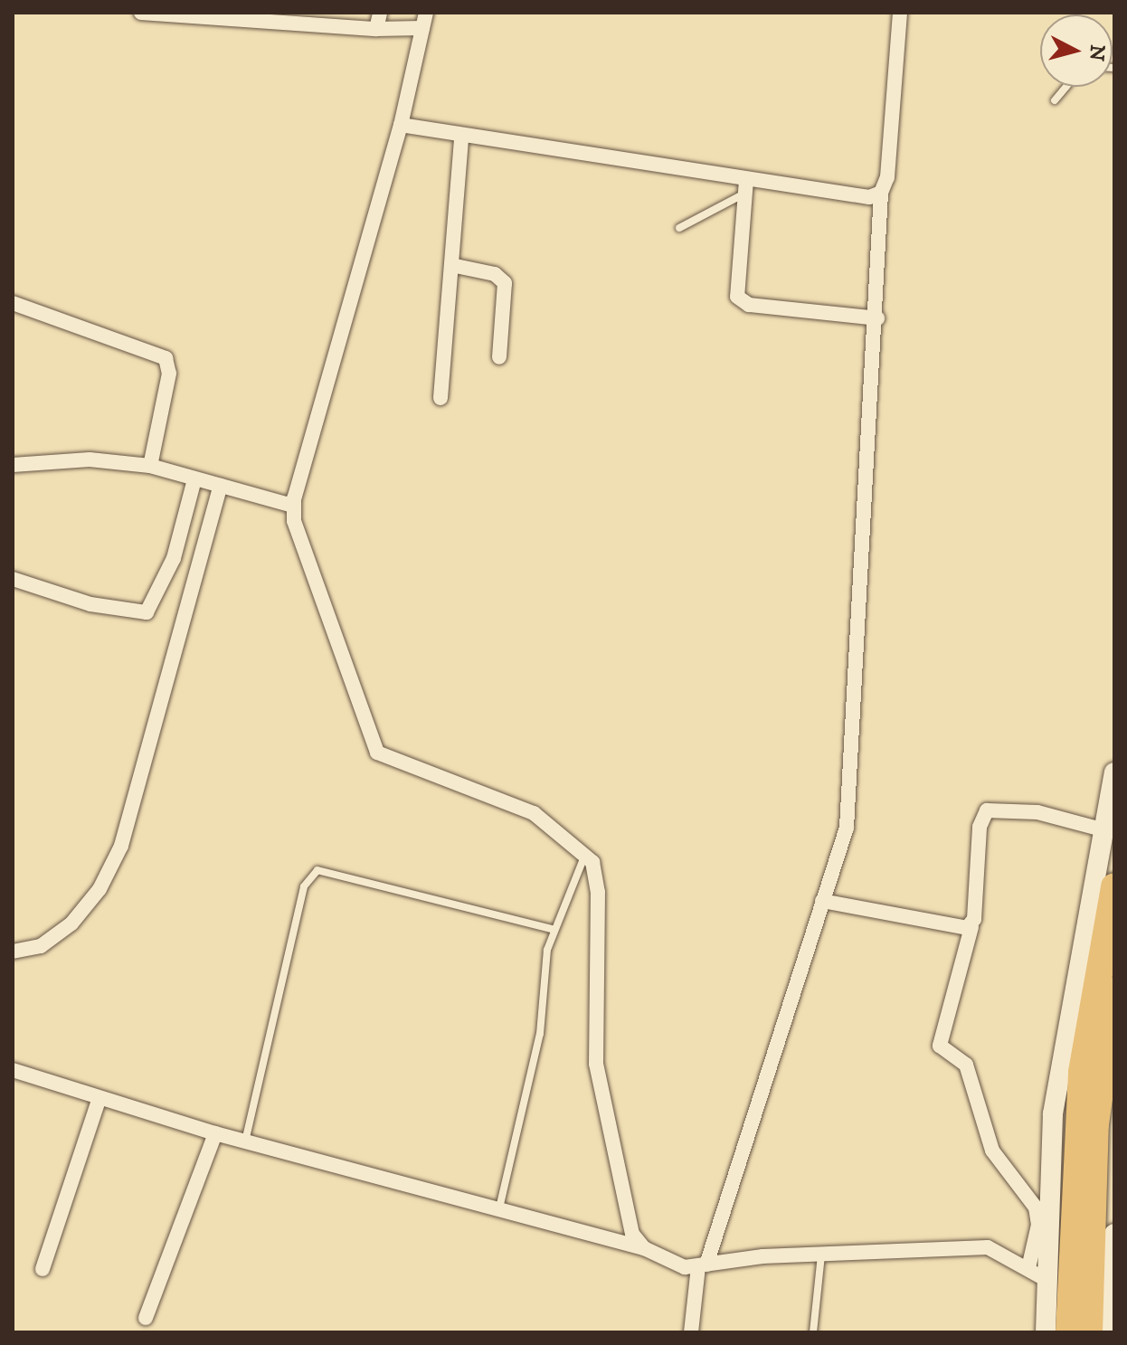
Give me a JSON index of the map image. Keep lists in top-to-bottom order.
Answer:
{
  "north": "right"
}
